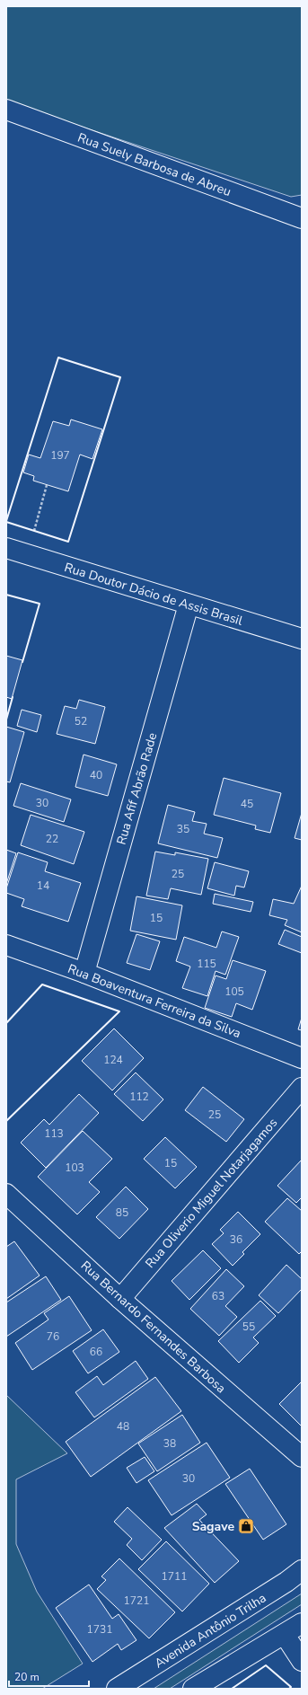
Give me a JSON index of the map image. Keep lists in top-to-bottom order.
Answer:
{
  "streets": {
    "street": [
      "Rua Suely Barbosa de Abreu",
      "Rua Doutor Dácio de Assis Brasil",
      "Rua Afif Abrão Rade",
      "Rua Boaventura Ferreira da Silva",
      "Rua Oliverio Miguel Notarjagamos",
      "Rua Bernardo Fernandes Barbosa",
      "Avenida Antônio Trilha"
    ]
  },
  "crossings": [
    ["Rua Doutor Dácio de Assis Brasil", "Rua Afif Abrão Rade"],
    ["Rua Afif Abrão Rade", "Rua Boaventura Ferreira da Silva"],
    ["Rua Oliverio Miguel Notarjagamos", "Rua Bernardo Fernandes Barbosa"]
  ],
  "places": {
    "shop": ["Sagave"]
  },
  "house_numbers": [
    "197",
    "52",
    "40",
    "30",
    "45",
    "35",
    "22",
    "25",
    "14",
    "15",
    "115",
    "105",
    "124",
    "112",
    "25",
    "113",
    "15",
    "103",
    "85",
    "36",
    "63",
    "55",
    "76",
    "66",
    "48",
    "38",
    "30",
    "1711",
    "1721",
    "1731"
  ],
  "scale_bar": "20 m"
}
